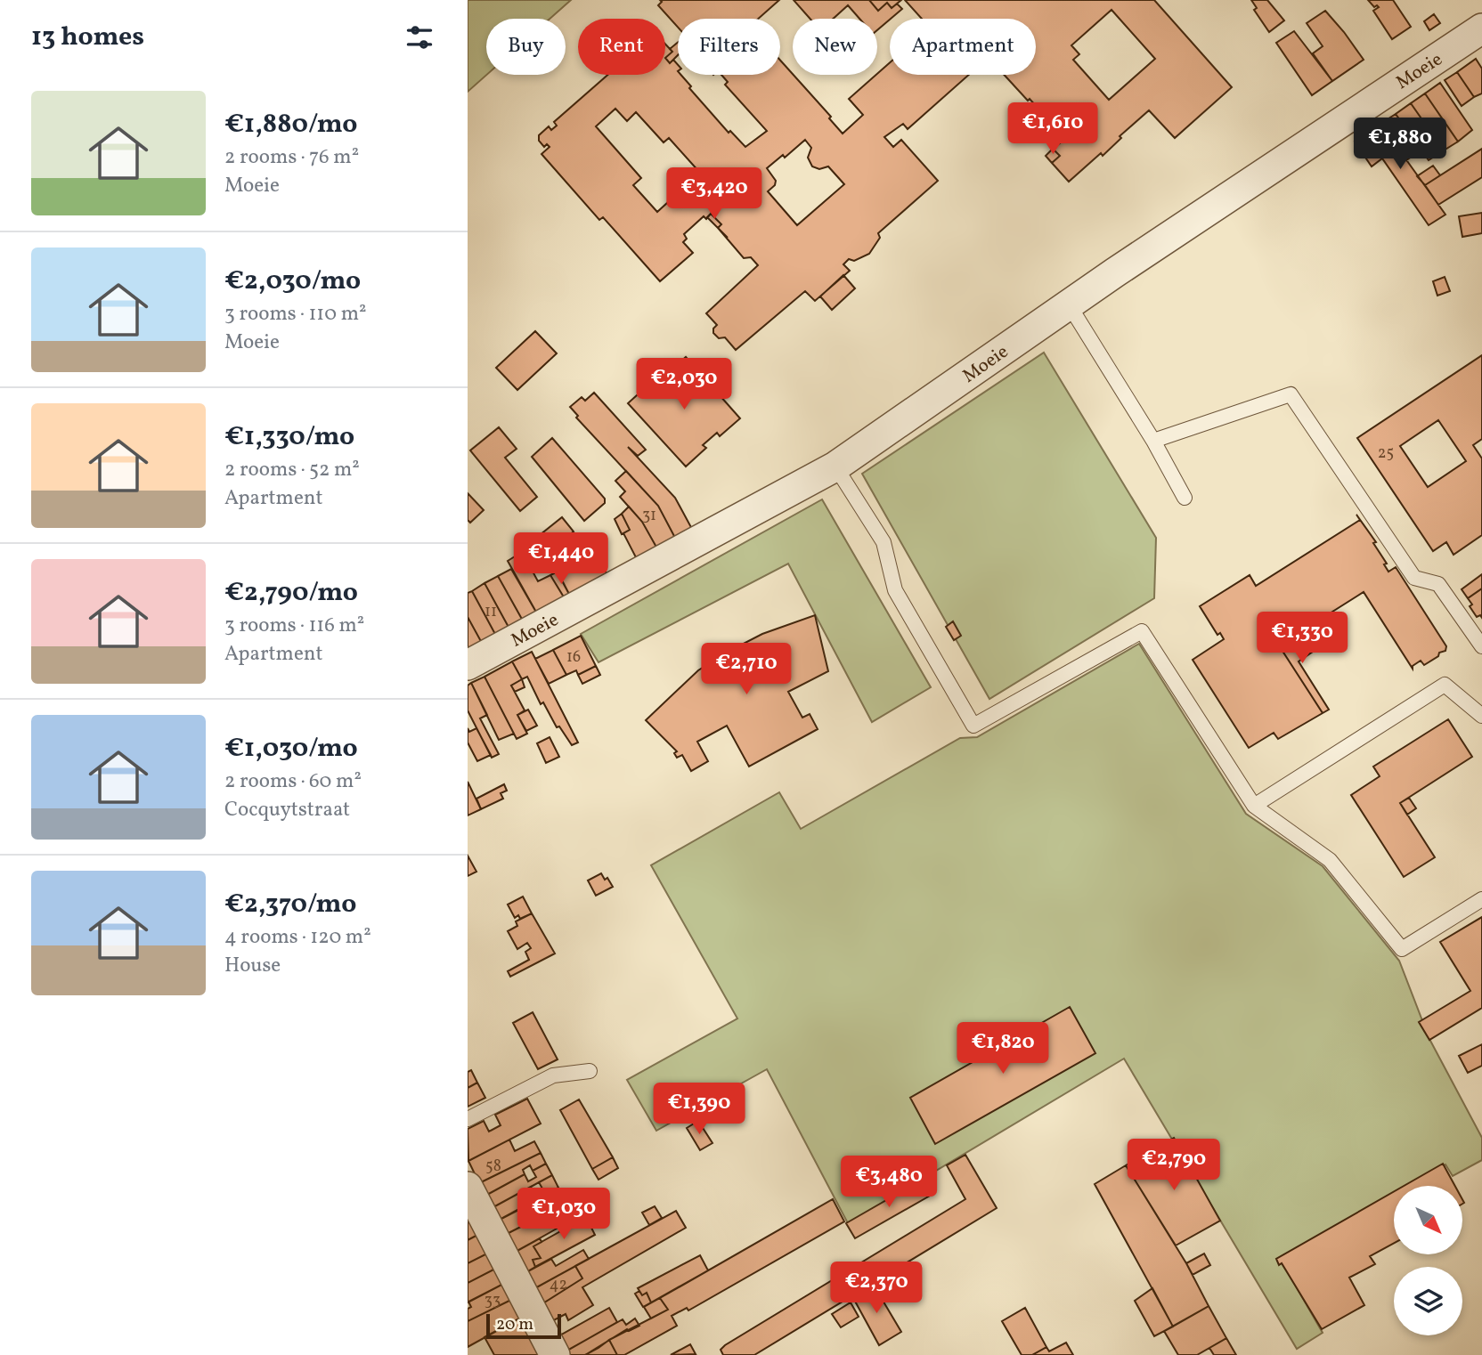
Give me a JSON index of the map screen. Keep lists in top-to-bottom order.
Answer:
{
  "streets": {
    "street": ["Moeie"]
  },
  "house_numbers": [
    "25",
    "31",
    "11",
    "16",
    "58",
    "42",
    "33"
  ],
  "scale_bar": "20 m",
  "north": "bottom right",
  "page": {
    "heading": "13 homes",
    "chip": [
      "Buy",
      "Rent",
      "Filters",
      "New",
      "Apartment"
    ],
    "list": [
      {
        "name": "€1,880/mo",
        "note": "2 rooms · 76 m² · Moeie"
      },
      {
        "name": "€2,030/mo",
        "note": "3 rooms · 110 m² · Moeie"
      },
      {
        "name": "€1,330/mo",
        "note": "2 rooms · 52 m² · Apartment"
      },
      {
        "name": "€2,790/mo",
        "note": "3 rooms · 116 m² · Apartment"
      },
      {
        "name": "€1,030/mo",
        "note": "2 rooms · 60 m² · Cocquytstraat"
      },
      {
        "name": "€2,370/mo",
        "note": "4 rooms · 120 m² · House"
      }
    ],
    "price": [
      "€1,610",
      "€1,880",
      "€3,420",
      "€2,030",
      "€1,440",
      "€1,330",
      "€2,710",
      "€1,820",
      "€1,390",
      "€2,790",
      "€3,480",
      "€1,030",
      "€2,370"
    ],
    "scale": "20 m"
  }
}
